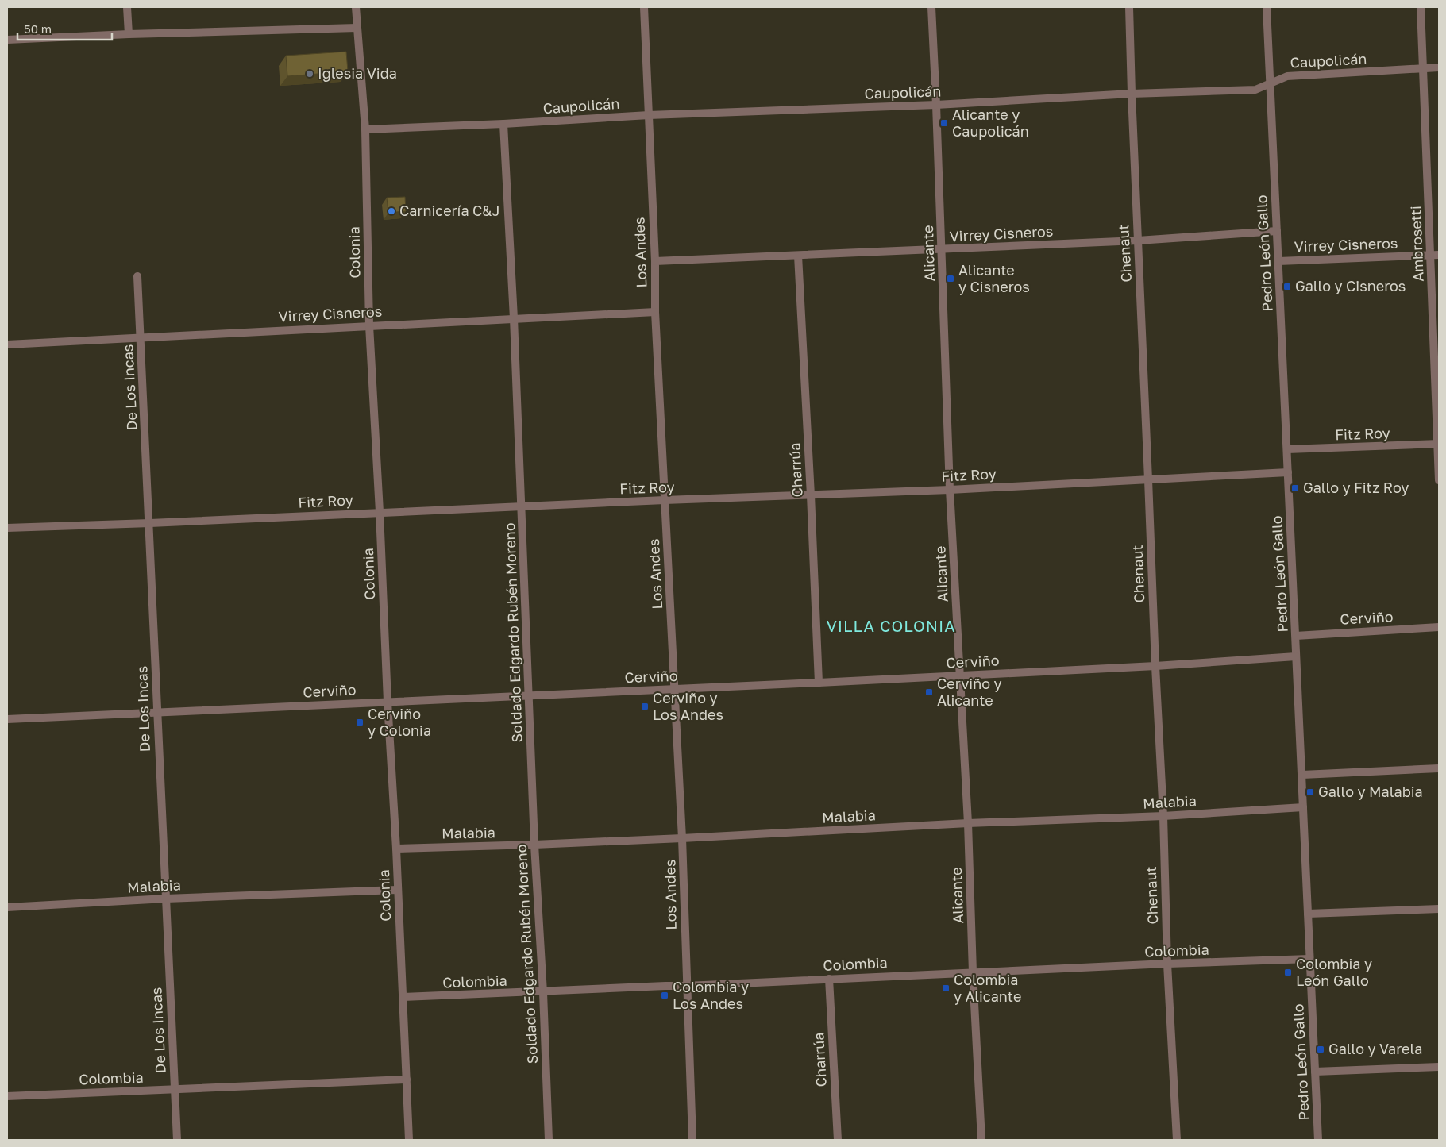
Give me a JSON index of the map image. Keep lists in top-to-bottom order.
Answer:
{
  "streets": {
    "street": [
      "Caupolicán",
      "Virrey Cisneros",
      "Ambrosetti",
      "Colonia",
      "Los Andes",
      "Alicante",
      "Chenaut",
      "Pedro León Gallo",
      "De Los Incas",
      "Fitz Roy",
      "Charrúa",
      "Cerviño",
      "Soldado Edgardo Rubén Moreno",
      "Malabia",
      "Colombia"
    ]
  },
  "crossings": [
    ["Caupolicán", "Ambrosetti"],
    ["Caupolicán", "Colonia"],
    ["Caupolicán", "Los Andes"],
    ["Caupolicán", "Alicante"],
    ["Caupolicán", "Chenaut"],
    ["Caupolicán", "Pedro León Gallo"],
    ["Caupolicán", "Soldado Edgardo Rubén Moreno"],
    ["Virrey Cisneros", "Ambrosetti"],
    ["Virrey Cisneros", "Colonia"],
    ["Virrey Cisneros", "Los Andes"],
    ["Virrey Cisneros", "Alicante"],
    ["Virrey Cisneros", "Chenaut"],
    ["Virrey Cisneros", "Pedro León Gallo"],
    ["Virrey Cisneros", "De Los Incas"],
    ["Virrey Cisneros", "Charrúa"],
    ["Virrey Cisneros", "Soldado Edgardo Rubén Moreno"],
    ["Ambrosetti", "Fitz Roy"],
    ["Colonia", "Fitz Roy"],
    ["Colonia", "Cerviño"],
    ["Colonia", "Malabia"],
    ["Colonia", "Colombia"],
    ["Los Andes", "Fitz Roy"],
    ["Los Andes", "Cerviño"],
    ["Los Andes", "Malabia"],
    ["Los Andes", "Colombia"],
    ["Alicante", "Fitz Roy"],
    ["Alicante", "Cerviño"],
    ["Alicante", "Malabia"],
    ["Alicante", "Colombia"],
    ["Chenaut", "Fitz Roy"],
    ["Chenaut", "Cerviño"],
    ["Chenaut", "Malabia"],
    ["Chenaut", "Colombia"],
    ["Pedro León Gallo", "Fitz Roy"],
    ["Pedro León Gallo", "Cerviño"],
    ["Pedro León Gallo", "Malabia"],
    ["Pedro León Gallo", "Colombia"],
    ["De Los Incas", "Fitz Roy"],
    ["De Los Incas", "Cerviño"],
    ["De Los Incas", "Malabia"],
    ["De Los Incas", "Colombia"],
    ["Fitz Roy", "Charrúa"],
    ["Fitz Roy", "Soldado Edgardo Rubén Moreno"],
    ["Charrúa", "Cerviño"],
    ["Charrúa", "Colombia"],
    ["Cerviño", "Soldado Edgardo Rubén Moreno"],
    ["Soldado Edgardo Rubén Moreno", "Malabia"],
    ["Soldado Edgardo Rubén Moreno", "Colombia"]
  ],
  "districts": ["VILLA COLONIA"],
  "places": {
    "other": ["Iglesia Vida", "Carnicería C&J"],
    "transit": [
      "Alicante y Caupolicán",
      "Alicante y Cisneros",
      "Gallo y Cisneros",
      "Gallo y Fitz Roy",
      "Cerviño y Alicante",
      "Cerviño y Los Andes",
      "Cerviño y Colonia",
      "Gallo y Malabia",
      "Colombia y León Gallo",
      "Colombia y Alicante",
      "Colombia y Los Andes",
      "Gallo y Varela"
    ]
  },
  "scale_bar": "50 m"
}
